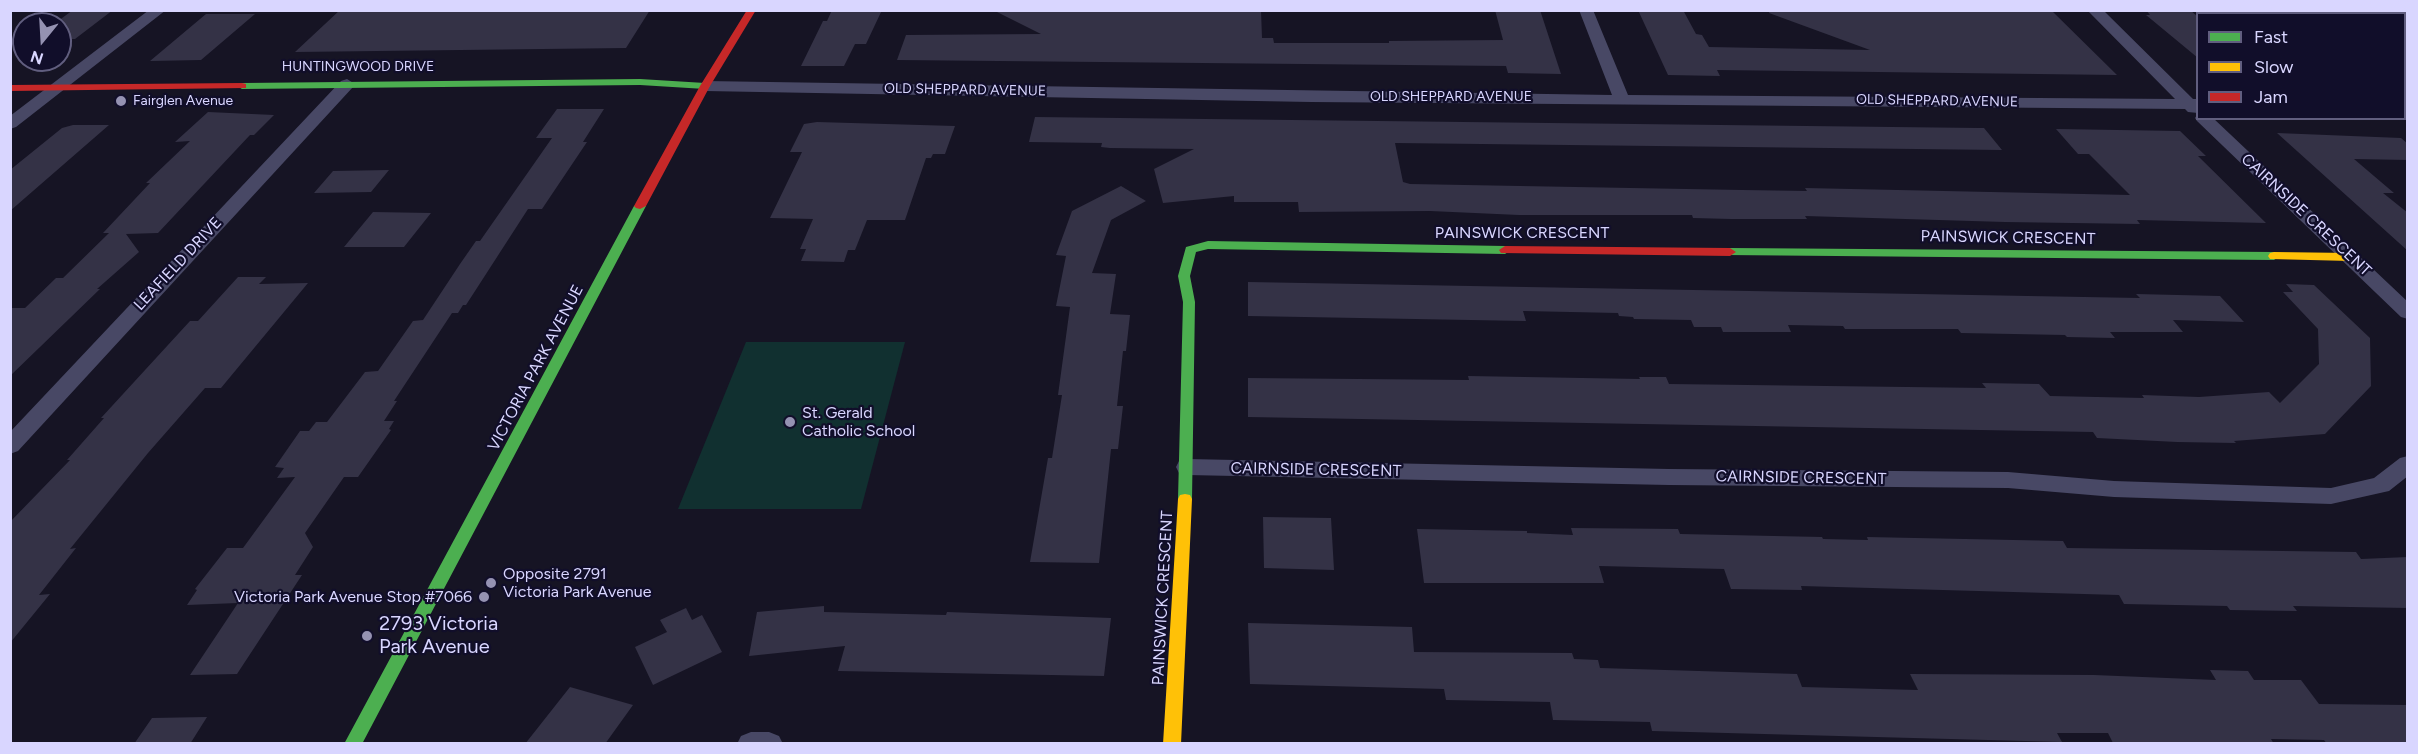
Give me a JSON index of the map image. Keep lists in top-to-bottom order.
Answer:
{
  "streets": {
    "street": [
      "HUNTINGWOOD DRIVE",
      "OLD SHEPPARD AVENUE",
      "CAIRNSIDE CRESCENT",
      "PAINSWICK CRESCENT",
      "LEAFIELD DRIVE",
      "VICTORIA PARK AVENUE"
    ]
  },
  "crossings": [
    ["HUNTINGWOOD DRIVE", "OLD SHEPPARD AVENUE"],
    ["HUNTINGWOOD DRIVE", "LEAFIELD DRIVE"],
    ["HUNTINGWOOD DRIVE", "VICTORIA PARK AVENUE"],
    ["OLD SHEPPARD AVENUE", "VICTORIA PARK AVENUE"],
    ["CAIRNSIDE CRESCENT", "PAINSWICK CRESCENT"]
  ],
  "places": [
    "Fairglen Avenue",
    "St. Gerald Catholic School",
    "Opposite 2791 Victoria Park Avenue",
    "Victoria Park Avenue Stop #7066",
    "2793 Victoria Park Avenue"
  ],
  "legend": ["Fast", "Slow", "Jam"],
  "north": "bottom"
}
